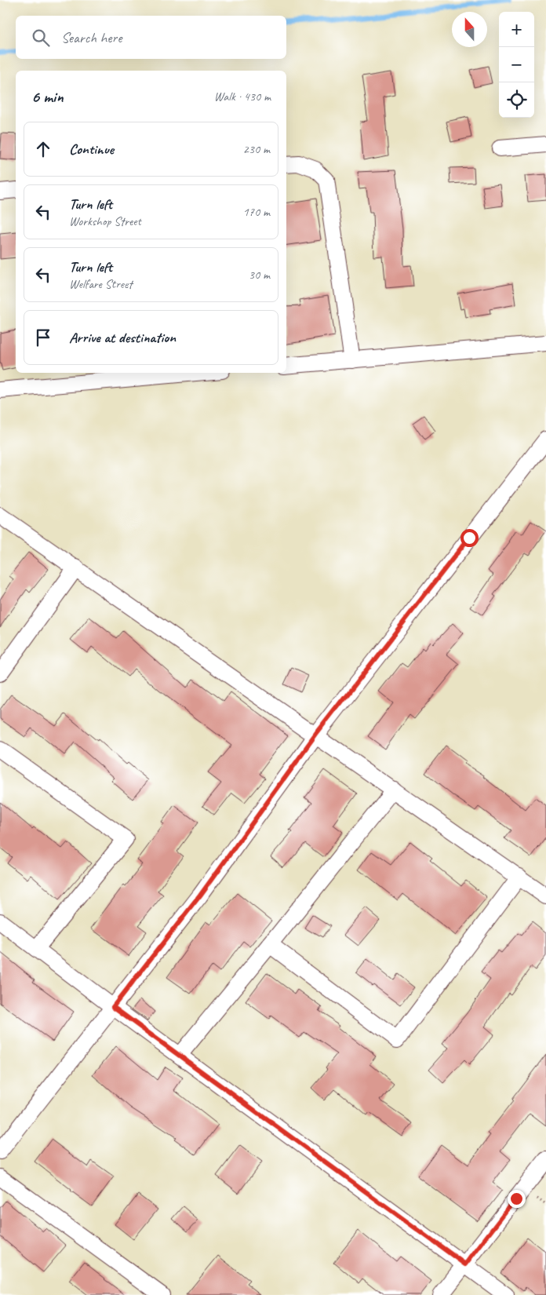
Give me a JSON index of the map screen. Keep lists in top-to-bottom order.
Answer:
{
  "north": "top",
  "page": {
    "map_buttons": ["+", "−"],
    "search": "Search here",
    "heading": ["6 min", "Walk · 430 m"],
    "list": [
      ["Continue", "230 m"],
      ["Turn left", "Workshop Street", "170 m"],
      ["Turn left", "Welfare Street", "30 m"],
      "Arrive at destination"
    ]
  }
}
